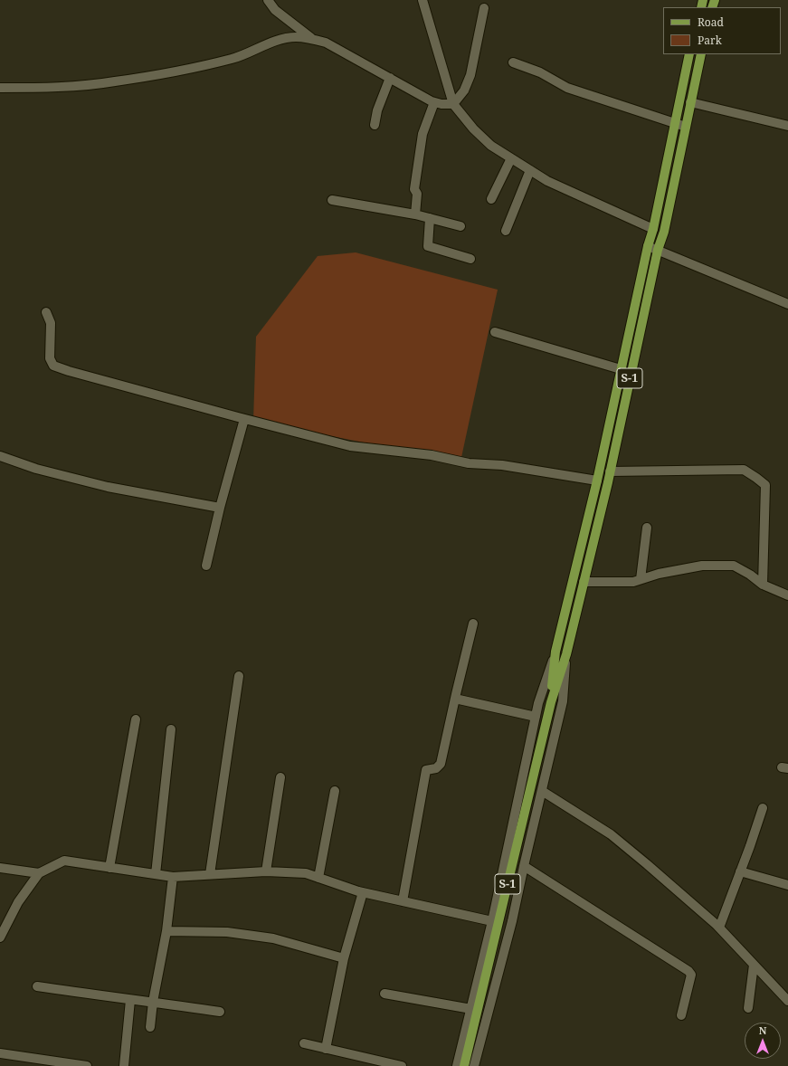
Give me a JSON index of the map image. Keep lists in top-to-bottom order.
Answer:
{
  "streets": {
    "main road": ["S-1"]
  },
  "legend": ["Road", "Park"],
  "north": "top"
}
